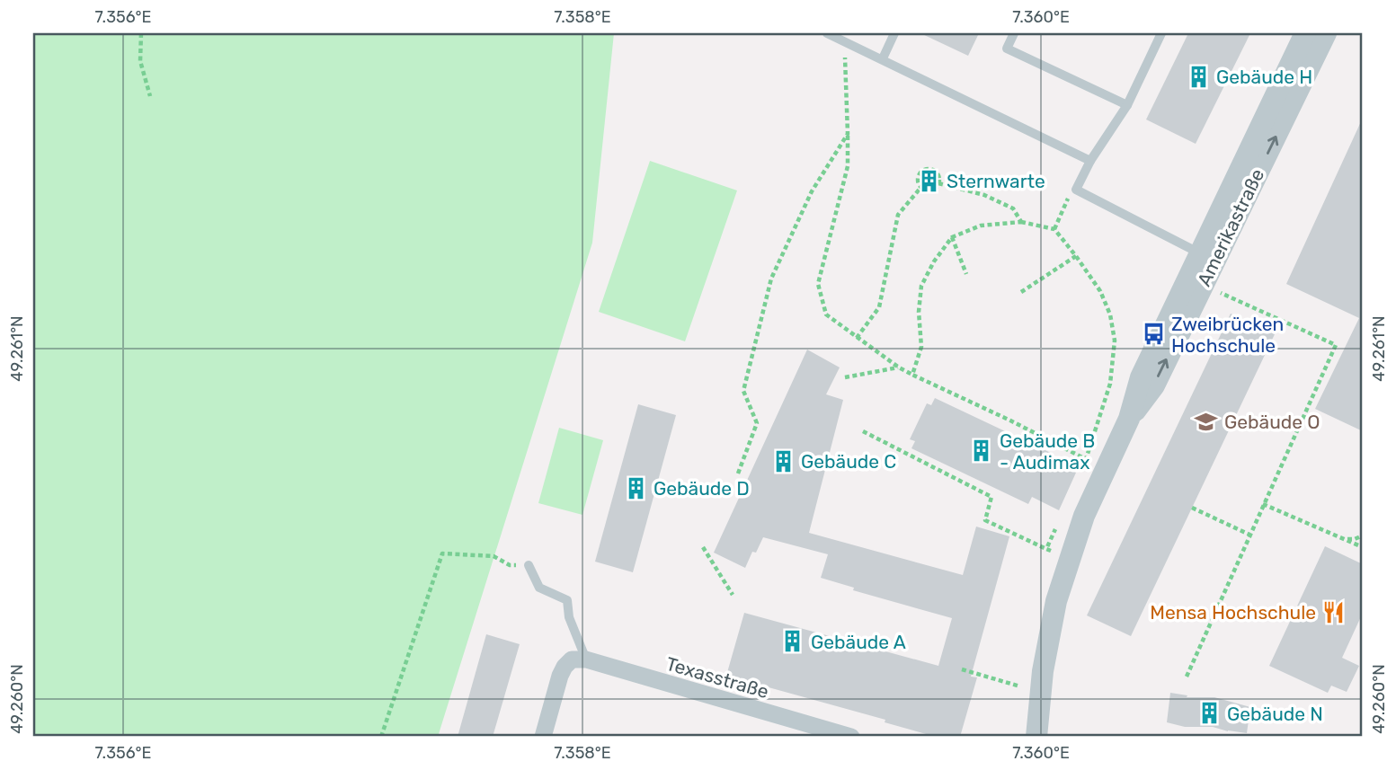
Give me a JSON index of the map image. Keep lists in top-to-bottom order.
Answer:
{
  "streets": {
    "street": ["Amerikastraße", "Texasstraße"]
  },
  "places": {
    "building": [
      "Gebäude H",
      "Sternwarte",
      "Gebäude B - Audimax",
      "Gebäude C",
      "Gebäude D",
      "Gebäude A",
      "Gebäude N"
    ],
    "bus stop": ["Zweibrücken Hochschule"],
    "school or university": ["Gebäude O"],
    "restaurant": ["Mensa Hochschule"]
  },
  "coordinates": [
    "7.356°E",
    "7.358°E",
    "7.360°E",
    "49.261°N",
    "49.260°N"
  ]
}
